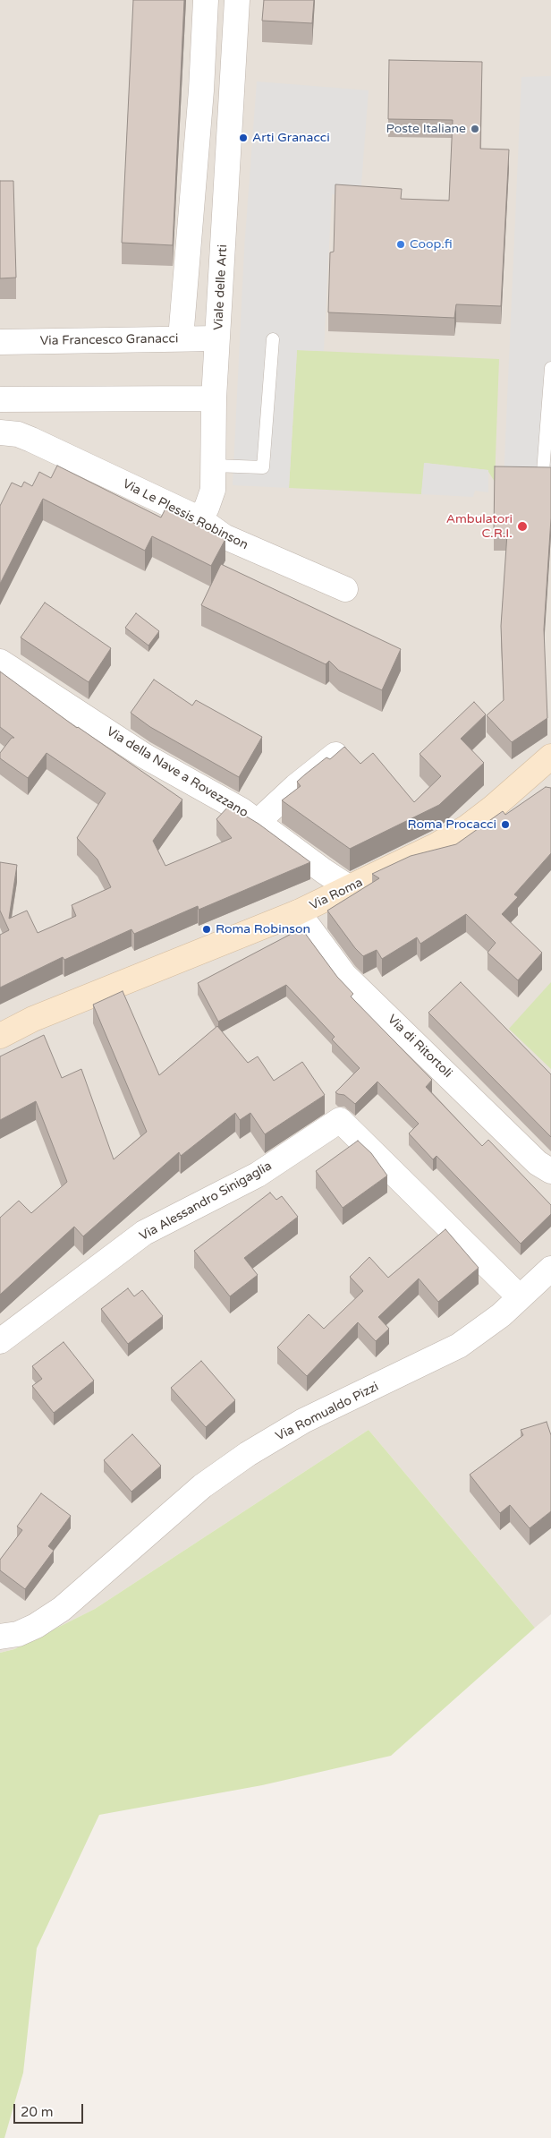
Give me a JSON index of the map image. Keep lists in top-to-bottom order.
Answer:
{
  "streets": {
    "street": [
      "Viale delle Arti",
      "Via Francesco Granacci",
      "Via Le Plessis Robinson",
      "Via della Nave a Rovezzano",
      "Via Roma",
      "Via di Ritortoli",
      "Via Alessandro Sinigaglia",
      "Via Romualdo Pizzi"
    ]
  },
  "crossings": [
    ["Viale delle Arti", "Via Francesco Granacci"],
    ["Viale delle Arti", "Via Le Plessis Robinson"],
    ["Via della Nave a Rovezzano", "Via Roma"],
    ["Via Roma", "Via di Ritortoli"],
    ["Via Alessandro Sinigaglia", "Via Romualdo Pizzi"]
  ],
  "places": [
    "Poste Italiane",
    "Arti Granacci",
    "Coop.fi",
    "Ambulatori C.R.I.",
    "Roma Procacci",
    "Roma Robinson"
  ],
  "scale_bar": "20 m"
}
